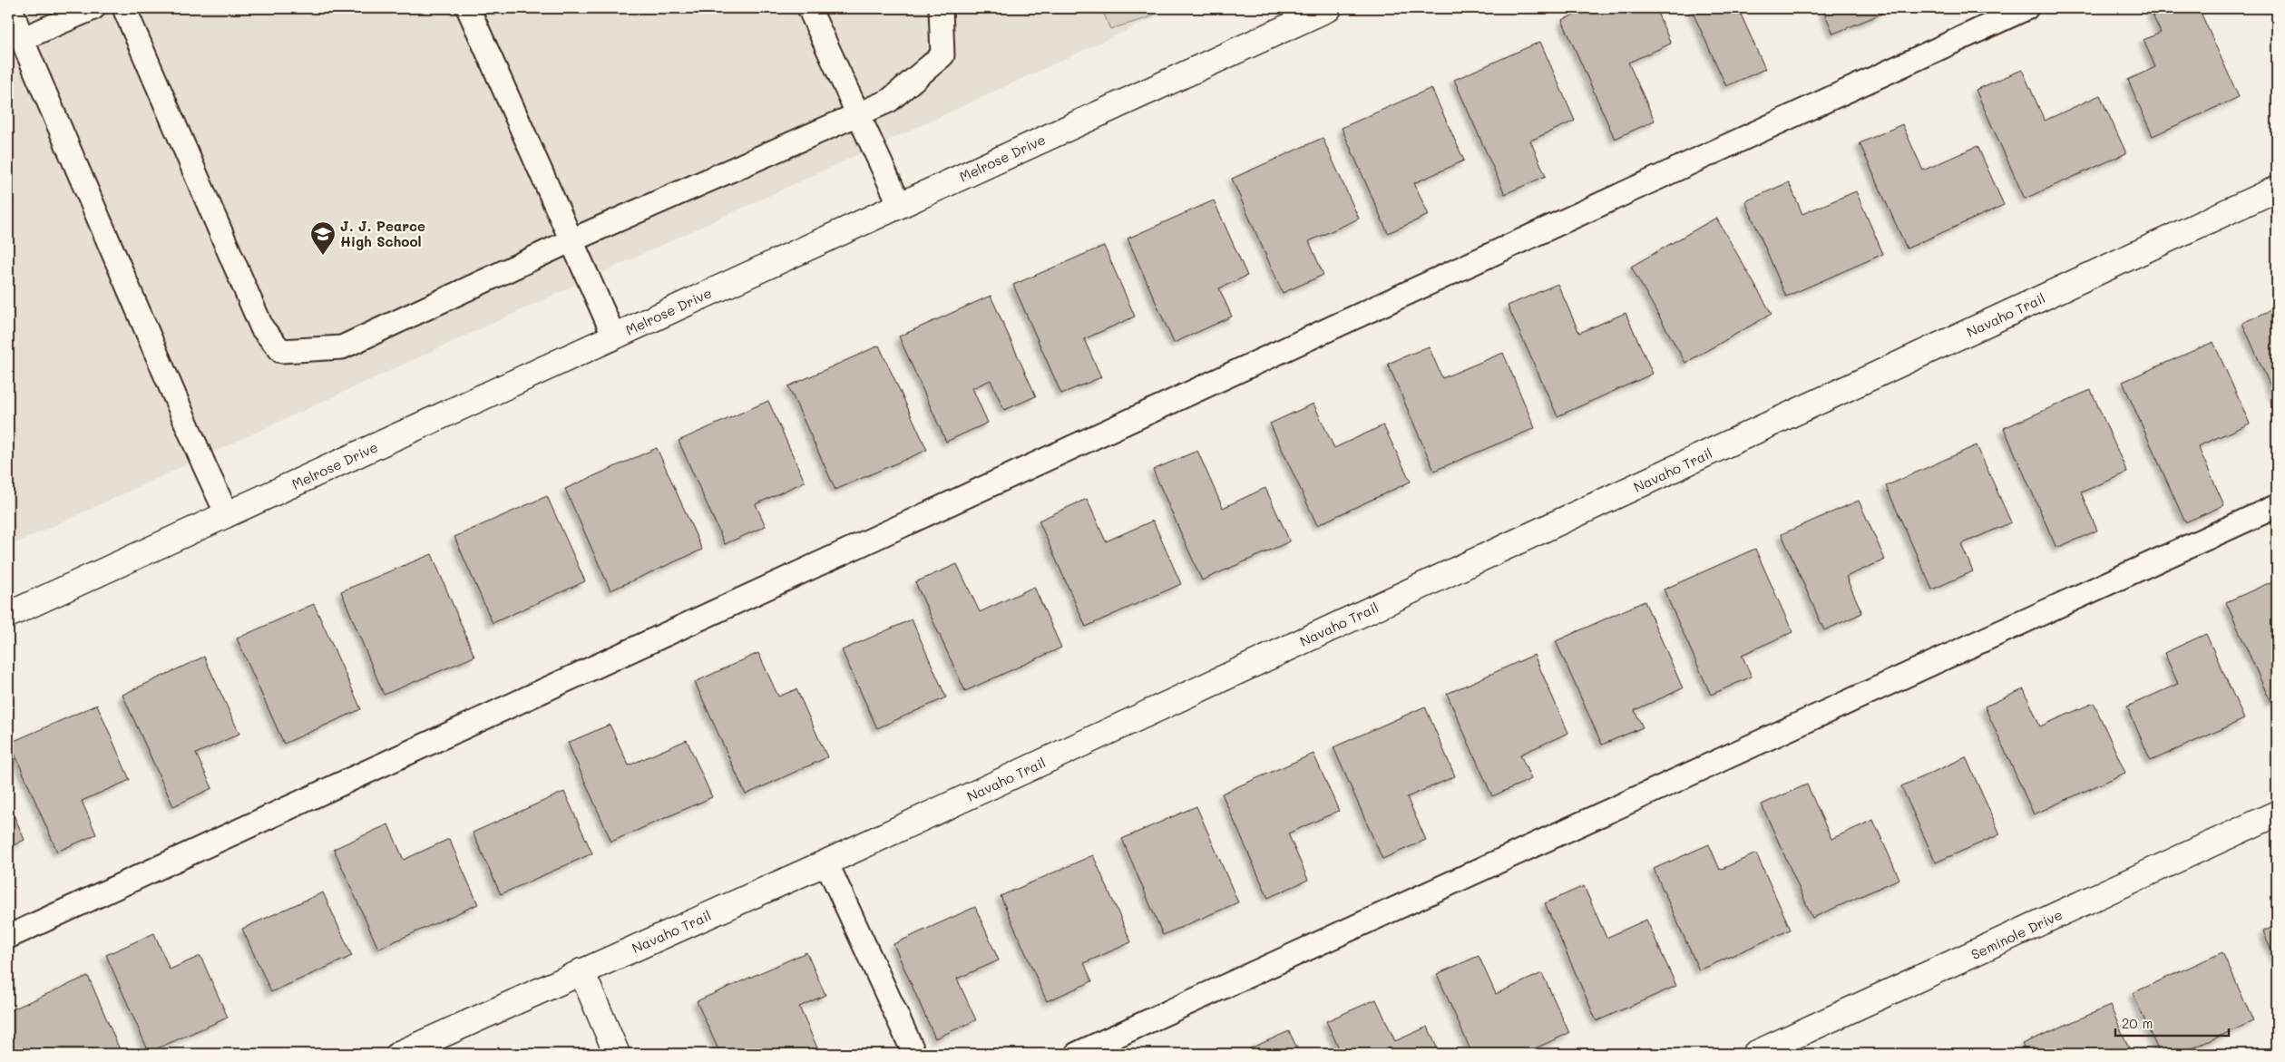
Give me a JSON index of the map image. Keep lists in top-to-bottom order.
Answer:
{
  "streets": {
    "street": ["Melrose Drive", "Navaho Trail", "Seminole Drive"]
  },
  "places": {
    "school or university": ["J. J. Pearce High School"]
  },
  "scale_bar": "20 m"
}
